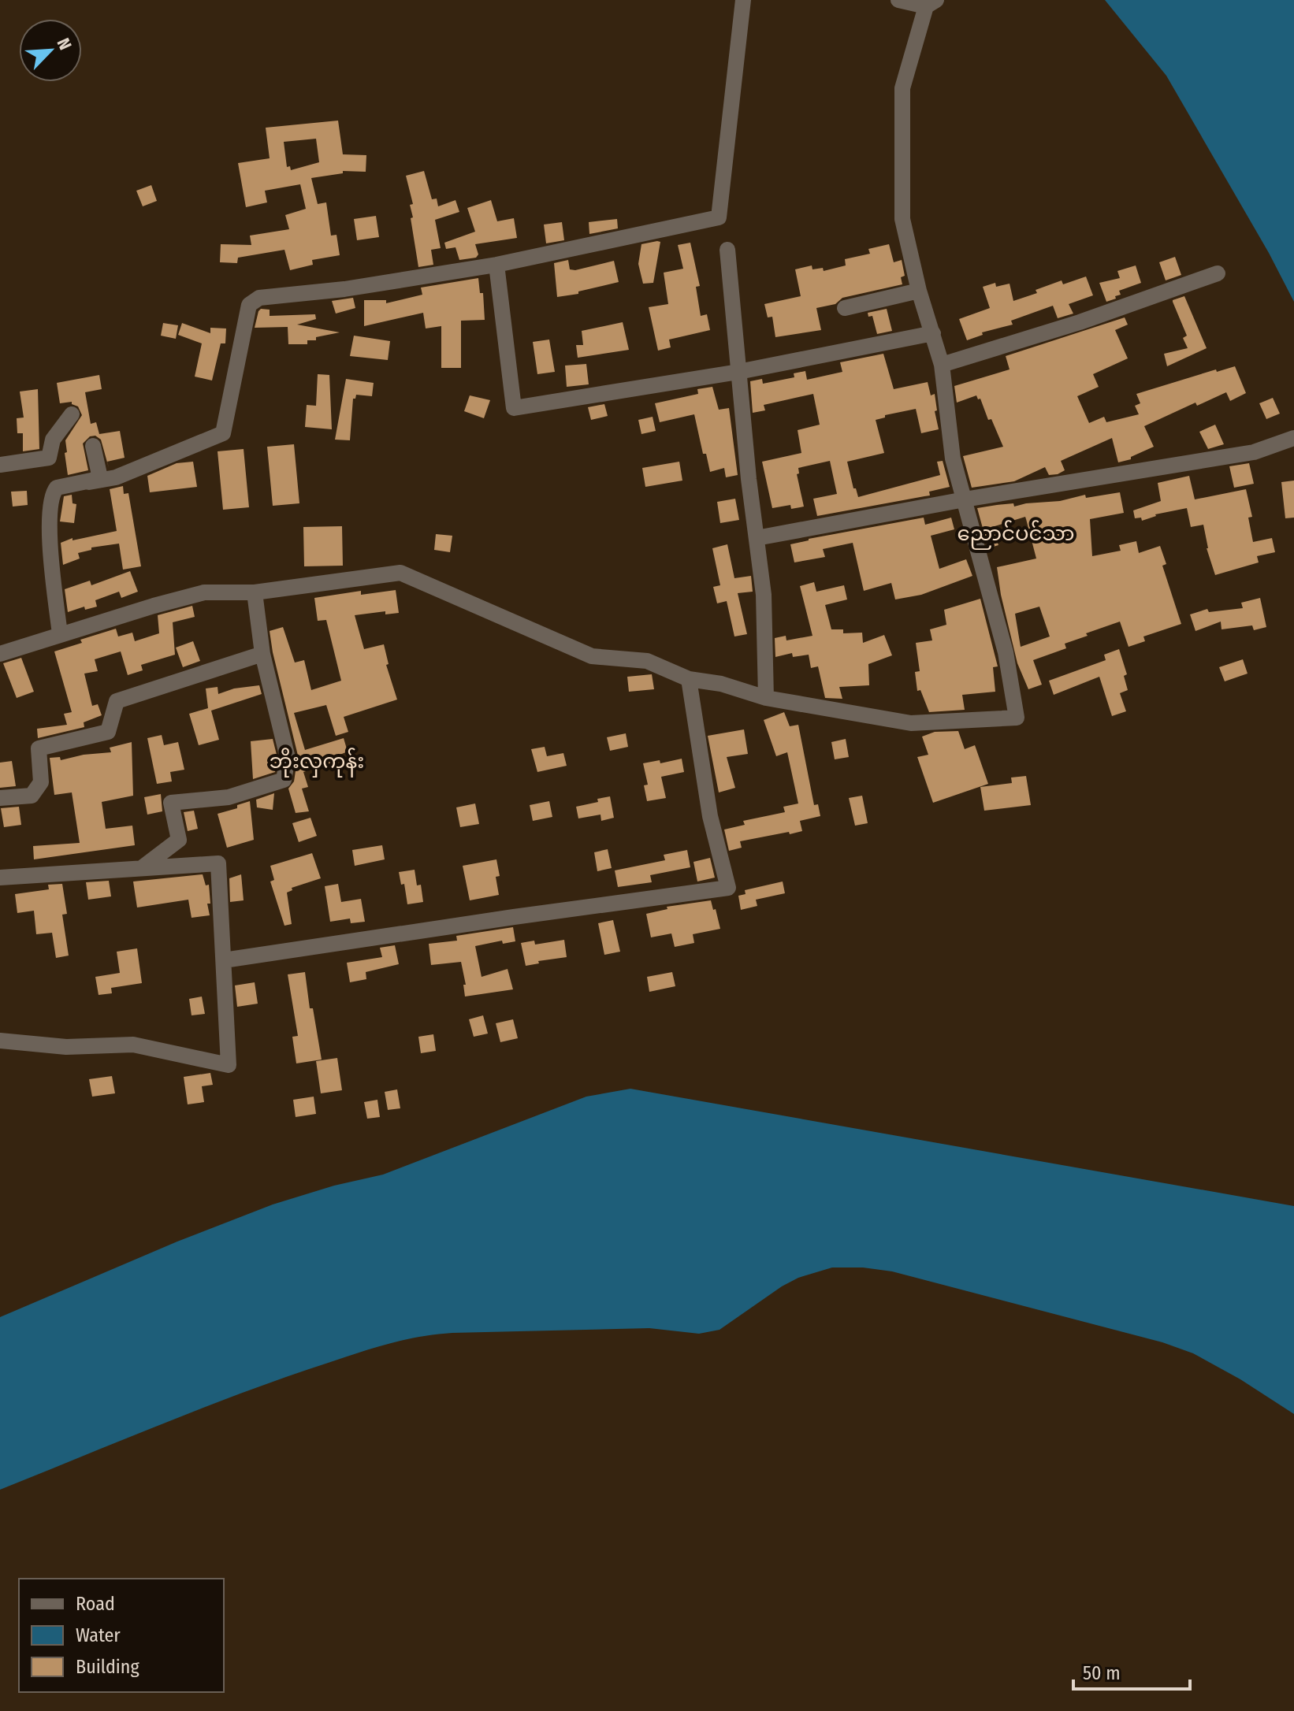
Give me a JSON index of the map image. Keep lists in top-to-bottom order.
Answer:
{
  "districts": ["ညောင်ပင်သာ", "ဘိုးလှကုန်း"],
  "legend": ["Road", "Water", "Building"],
  "scale_bar": "50 m",
  "north": "top right"
}
